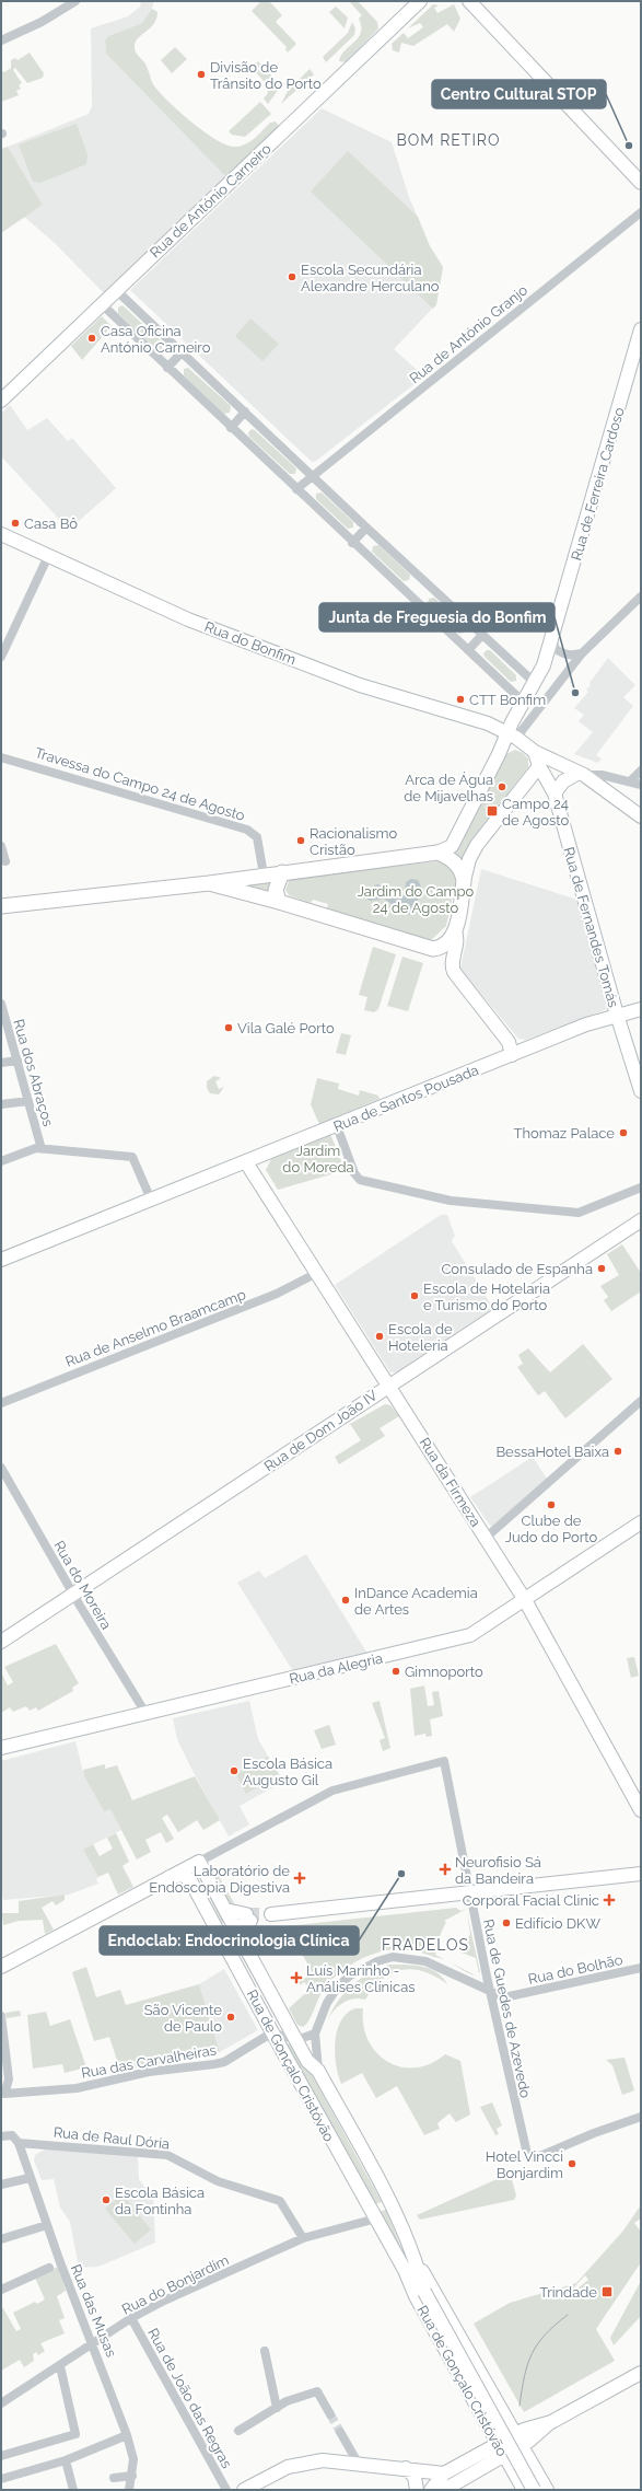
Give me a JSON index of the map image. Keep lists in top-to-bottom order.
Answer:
{
  "streets": {
    "main road": [
      "Rua de António Carneiro",
      "Rua de Ferreira Cardoso",
      "Rua do Bonfim",
      "Rua de Fernandes Tomás",
      "Rua de Santos Pousada",
      "Rua de Dom João IV",
      "Rua da Firmeza",
      "Rua da Alegria",
      "Rua de Gonçalo Cristóvão"
    ],
    "street": [
      "Rua de António Granjo",
      "Travessa do Campo 24 de Agosto",
      "Rua dos Abraços",
      "Rua de Anselmo Braamcamp",
      "Rua do Moreira",
      "Rua do Bolhão",
      "Rua de Guedes de Azevedo",
      "Rua das Carvalheiras",
      "Rua de Raul Dória",
      "Rua do Bonjardim",
      "Rua das Musas",
      "Rua de João das Regras"
    ]
  },
  "crossings": [
    ["Rua de Ferreira Cardoso", "Rua do Bonfim"],
    ["Rua de Fernandes Tomás", "Rua de Santos Pousada"],
    ["Rua de Santos Pousada", "Rua da Firmeza"],
    ["Rua de Anselmo Braamcamp", "Rua da Firmeza"],
    ["Rua de Dom João IV", "Rua da Firmeza"],
    ["Rua de Dom João IV", "Rua do Moreira"],
    ["Rua da Firmeza", "Rua da Alegria"],
    ["Rua do Moreira", "Rua da Alegria"],
    ["Rua do Bolhão", "Rua de Guedes de Azevedo"],
    ["Rua de Guedes de Azevedo", "Rua de Gonçalo Cristóvão"],
    ["Rua das Carvalheiras", "Rua de Gonçalo Cristóvão"],
    ["Rua de Gonçalo Cristóvão", "Rua do Bonjardim"],
    ["Rua de Raul Dória", "Rua do Bonjardim"],
    ["Rua de Raul Dória", "Rua das Musas"],
    ["Rua do Bonjardim", "Rua das Musas"],
    ["Rua do Bonjardim", "Rua de João das Regras"]
  ],
  "districts": ["BOM RETIRO", "FRADELOS"],
  "parks": ["Jardim do Campo 24 de Agosto", "Jardim do Moreda"],
  "places": {
    "other": [
      "Divisão de Trânsito do Porto",
      "Centro Cultural STOP",
      "Escola Secundária Alexandre Herculano",
      "Casa Oficina António Carneiro",
      "Casa Bô",
      "Junta de Freguesia do Bonfim",
      "CTT Bonfim",
      "Arca de Água de Mijavelhas",
      "Racionalismo Cristão",
      "Vila Galé Porto",
      "Thomaz Palace",
      "Consulado de Espanha",
      "Escola de Hotelaria e Turismo do Porto",
      "Escola de Hoteleria",
      "BessaHotel Baixa",
      "Clube de Judo do Porto",
      "InDance Academia de Artes",
      "Gimnoporto",
      "Escola Básica Augusto Gil",
      "Endoclab: Endocrinologia Clínica",
      "Edifício DKW",
      "São Vicente de Paulo",
      "Hotel Vincci Bonjardim",
      "Escola Básica da Fontinha"
    ],
    "transit": ["Campo 24 de Agosto", "Trindade"],
    "health": [
      "Neurofisio Sá da Bandeira",
      "Laboratório de Endoscopia Digestiva",
      "Corporal Facial Clinic",
      "Luís Marinho - Análises Clínicas"
    ]
  }
}
